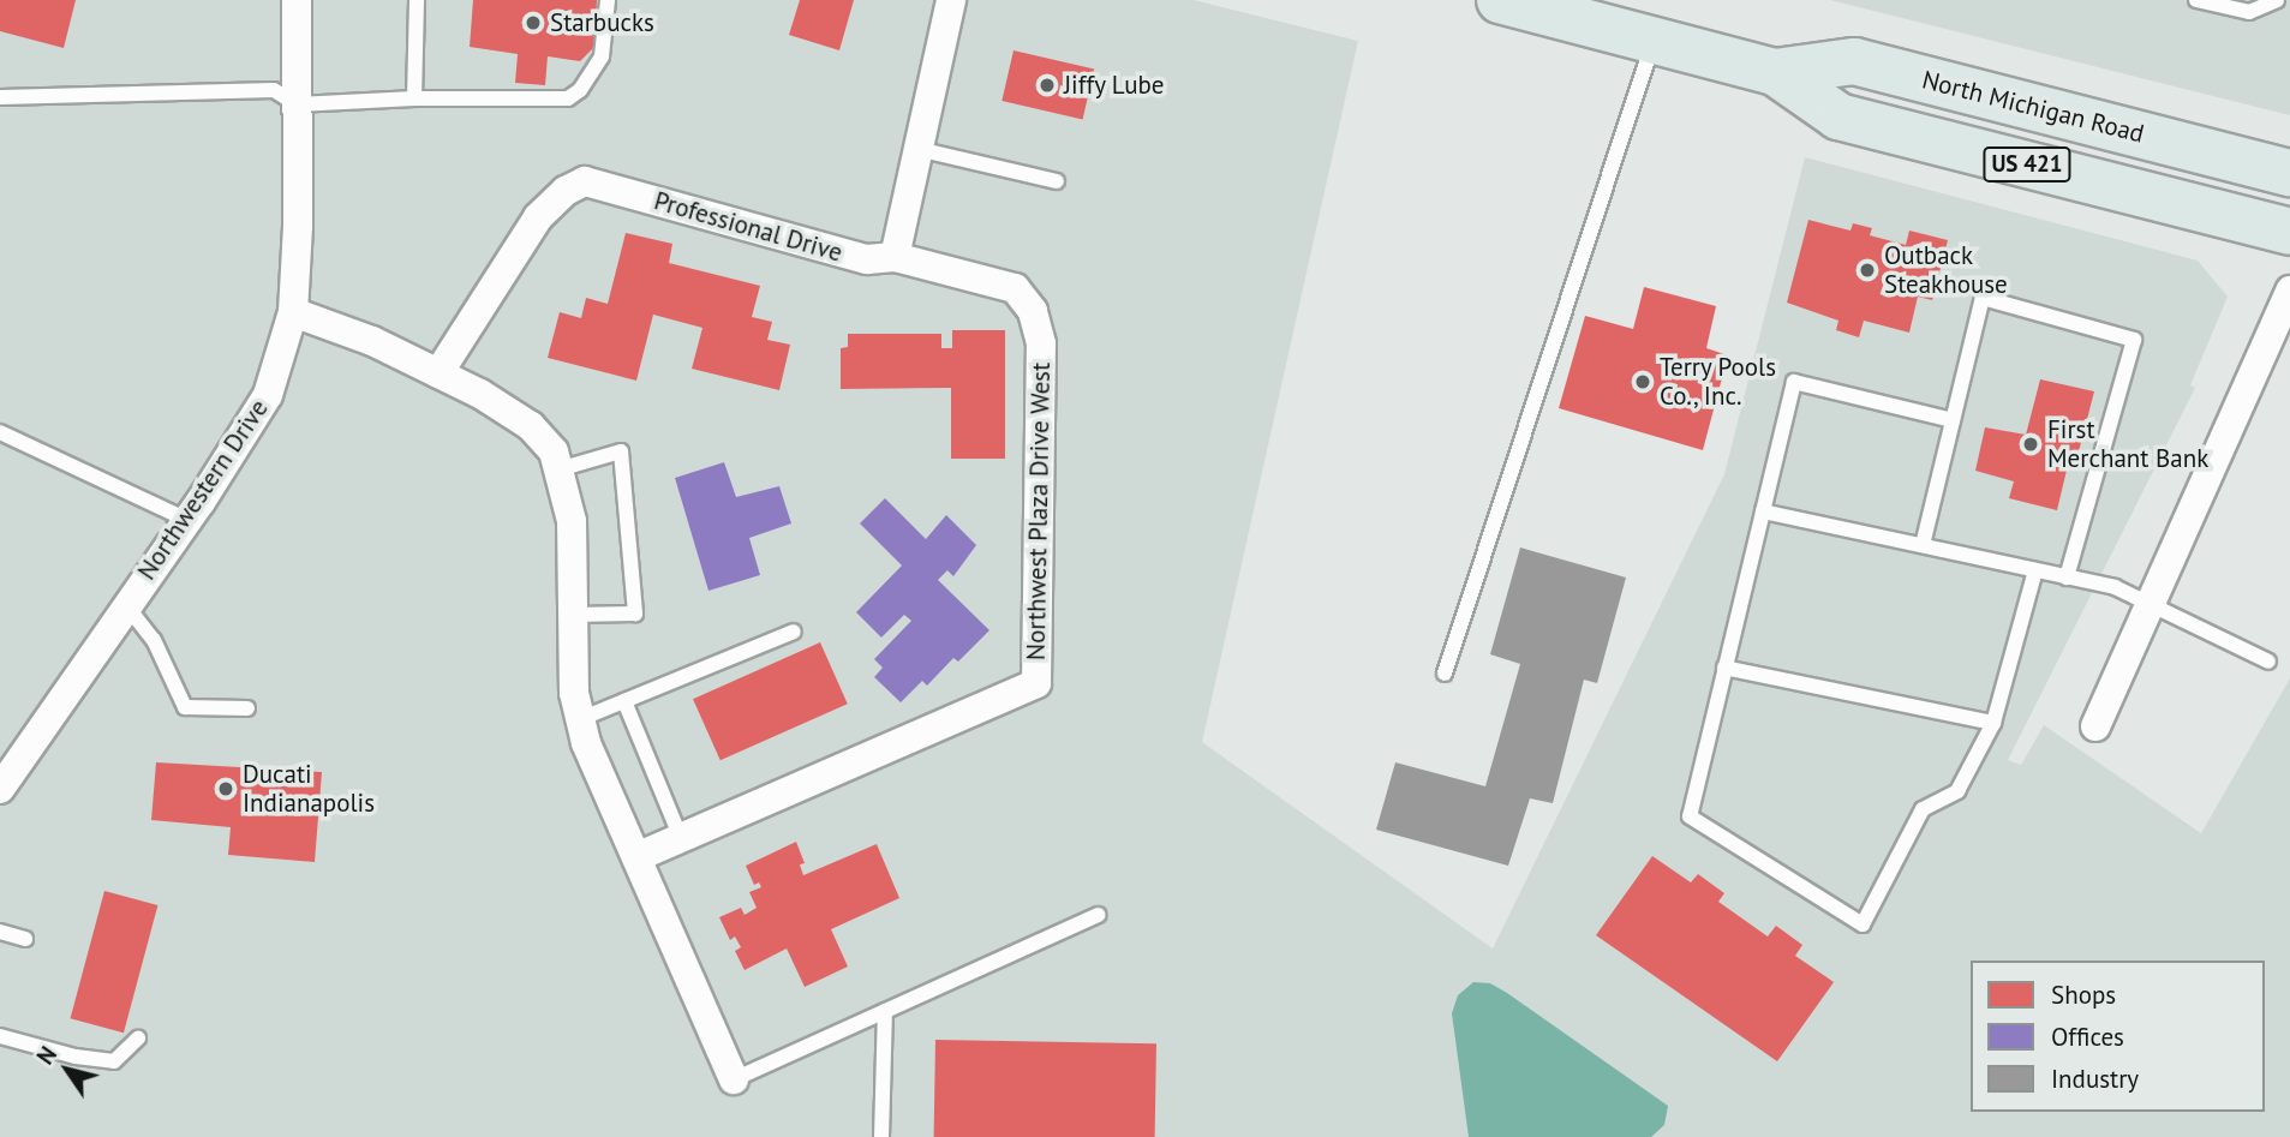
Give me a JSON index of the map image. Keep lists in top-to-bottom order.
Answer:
{
  "streets": {
    "main road": ["North Michigan Road", "US 421"],
    "street": ["Professional Drive", "Northwestern Drive", "Northwest Plaza Drive West"]
  },
  "crossings": [
    ["Professional Drive", "Northwest Plaza Drive West"]
  ],
  "places": [
    "Starbucks",
    "Jiffy Lube",
    "Outback Steakhouse",
    "Terry Pools Co., Inc.",
    "First Merchant Bank",
    "Ducati Indianapolis"
  ],
  "legend": ["Shops", "Offices", "Industry"],
  "north": "top left"
}
